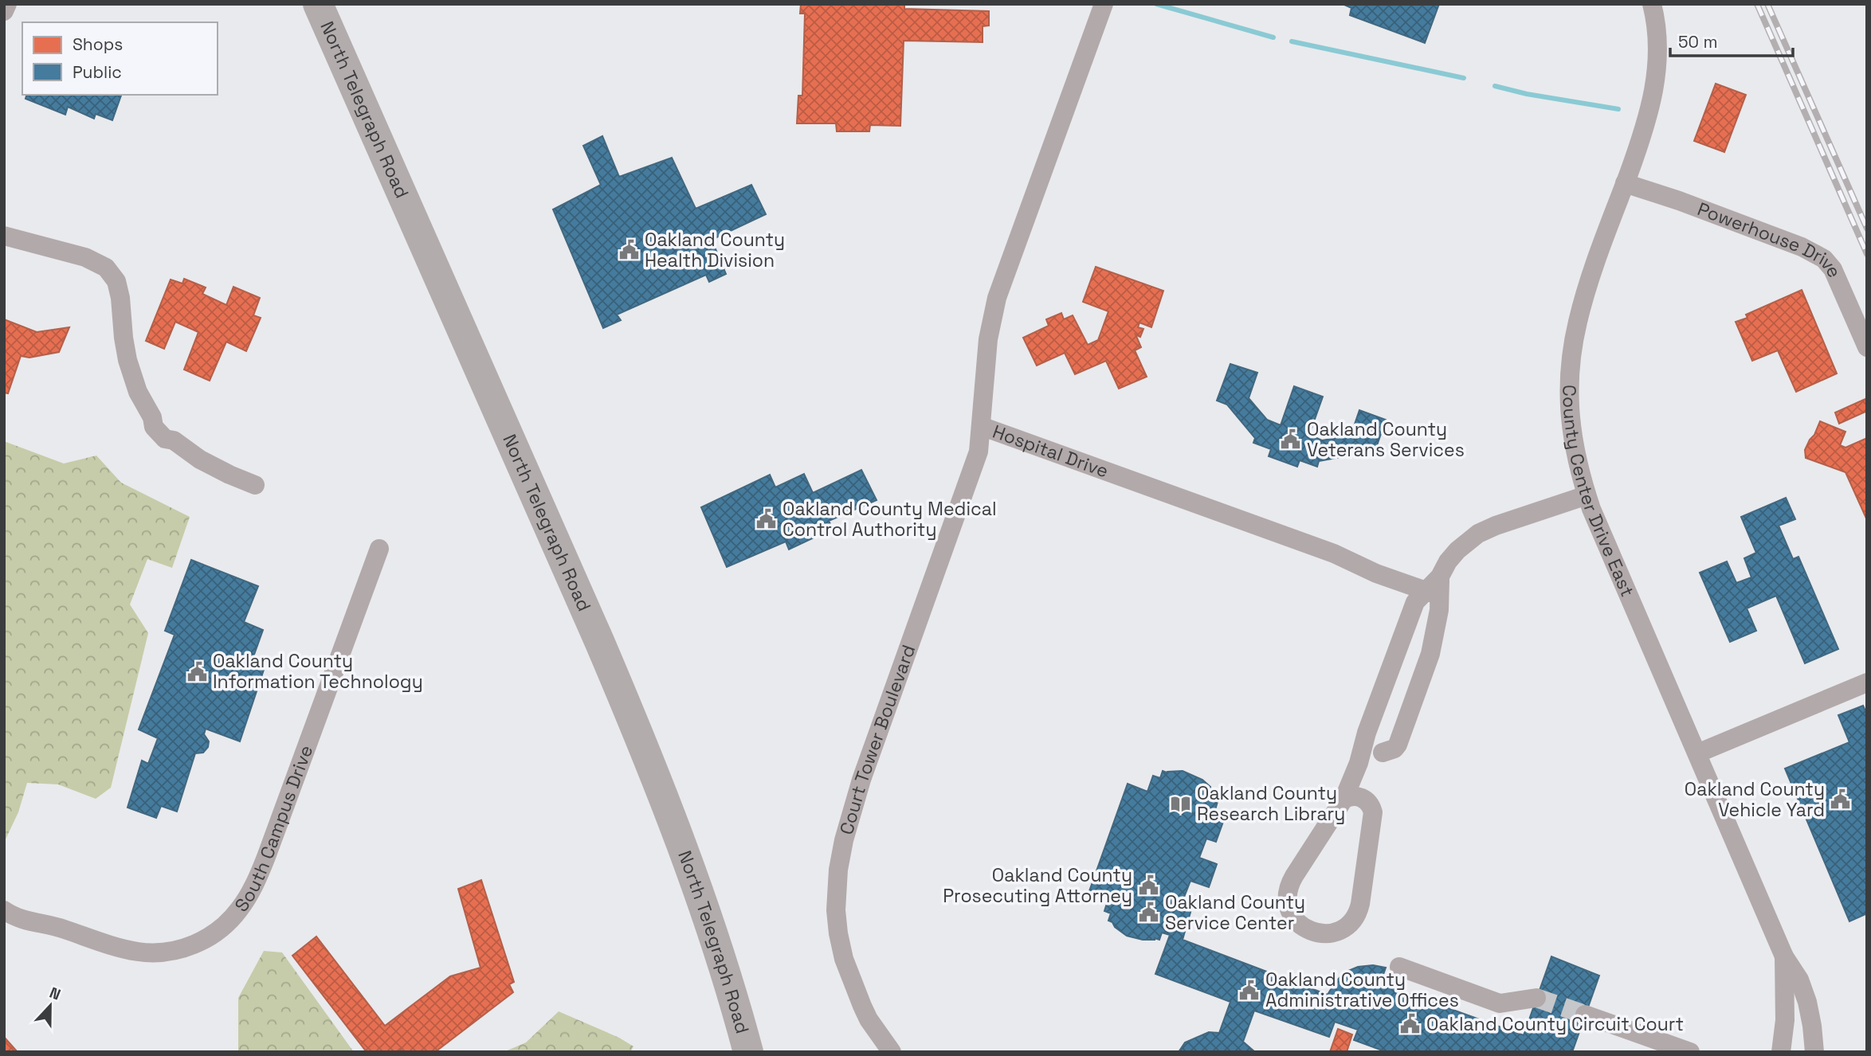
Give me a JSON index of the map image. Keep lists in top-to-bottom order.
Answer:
{
  "streets": {
    "main road": ["North Telegraph Road"],
    "street": [
      "Powerhouse Drive",
      "Hospital Drive",
      "County Center Drive East",
      "Court Tower Boulevard",
      "South Campus Drive"
    ]
  },
  "crossings": [
    ["Powerhouse Drive", "County Center Drive East"],
    ["Hospital Drive", "Court Tower Boulevard"]
  ],
  "places": {
    "public building": [
      "Oakland County Health Division",
      "Oakland County Veterans Services",
      "Oakland County Medical Control Authority",
      "Oakland County Information Technology",
      "Oakland County Vehicle Yard",
      "Oakland County Prosecuting Attorney",
      "Oakland County Service Center",
      "Oakland County Administrative Offices",
      "Oakland County Circuit Court"
    ],
    "library": ["Oakland County Research Library"]
  },
  "legend": ["Shops", "Public"],
  "scale_bar": "50 m",
  "north": "top"
}
